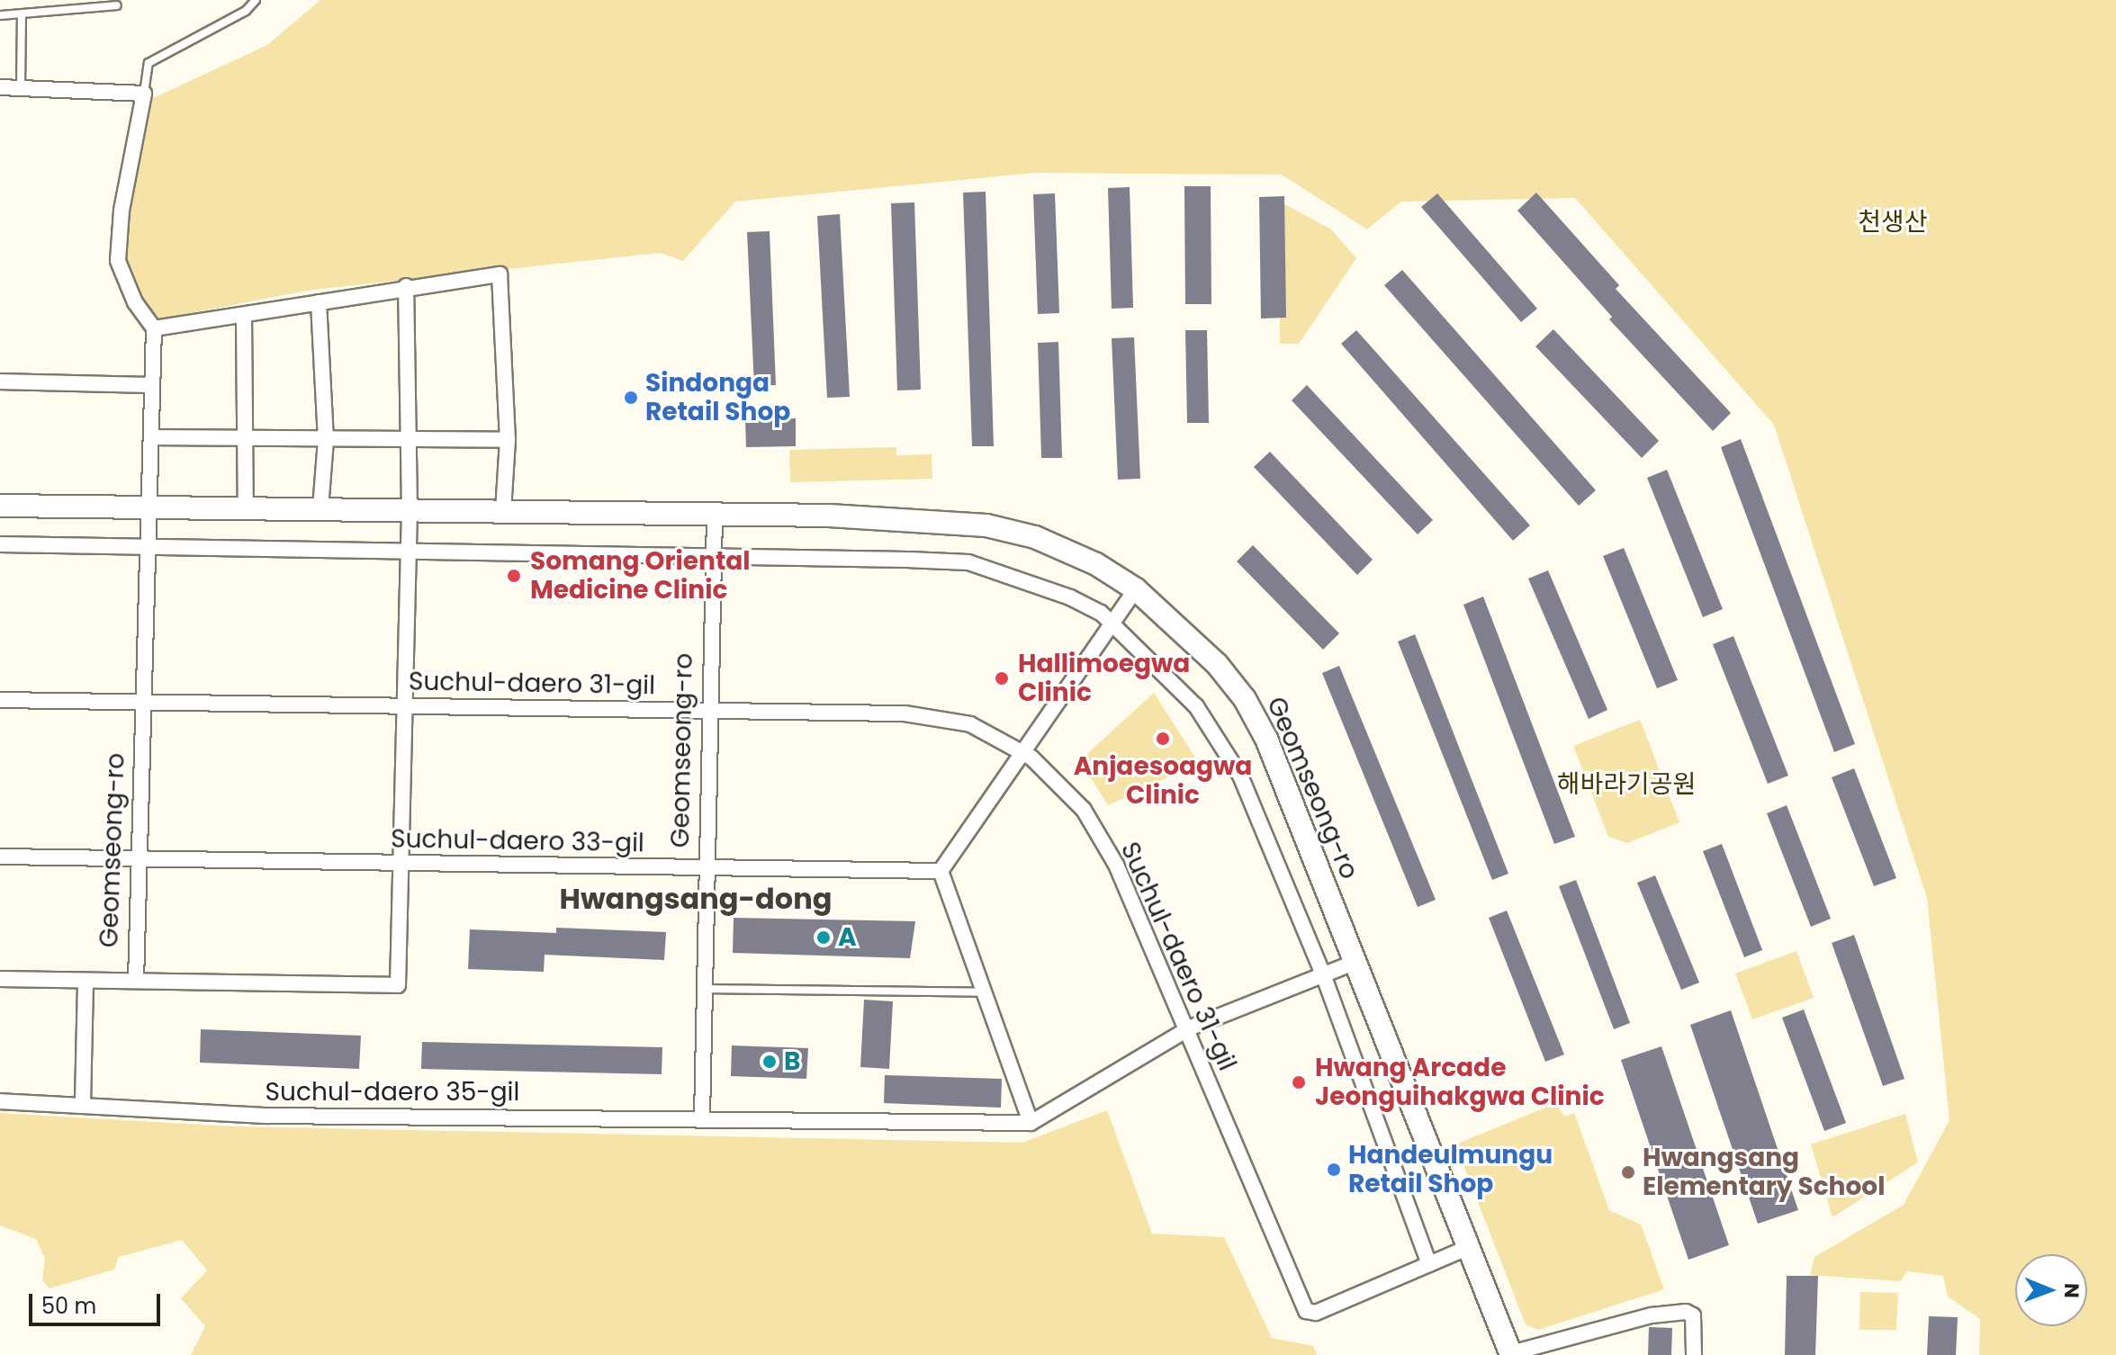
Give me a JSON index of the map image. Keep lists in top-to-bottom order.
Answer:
{
  "streets": {
    "street": [
      "Suchul-daero 31-gil",
      "Geomseong-ro",
      "Suchul-daero 33-gil",
      "Suchul-daero 35-gil"
    ]
  },
  "crossings": [
    ["Suchul-daero 31-gil", "Geomseong-ro"],
    ["Geomseong-ro", "Suchul-daero 33-gil"],
    ["Geomseong-ro", "Suchul-daero 35-gil"]
  ],
  "districts": ["Hwangsang-dong"],
  "parks": ["천생산", "해바라기공원"],
  "places": [
    "Sindonga Retail Shop",
    "Somang Oriental Medicine Clinic",
    "Hallimoegwa Clinic",
    "Anjaesoagwa Clinic",
    "A",
    "B",
    "Hwang Arcade Jeonguihakgwa Clinic",
    "Handeulmungu Retail Shop",
    "Hwangsang Elementary School"
  ],
  "scale_bar": "50 m",
  "north": "right"
}
